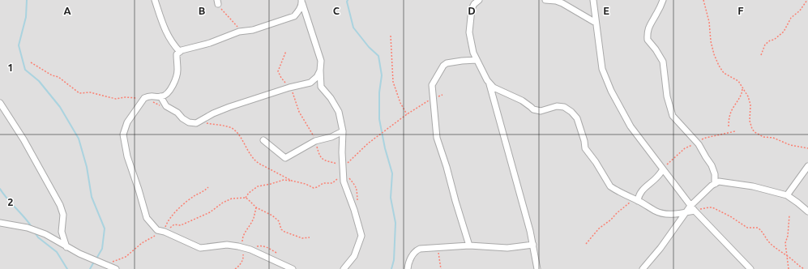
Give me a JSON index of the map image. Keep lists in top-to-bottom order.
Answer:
{
  "grid": {
    "columns": [
      "A",
      "B",
      "C",
      "D",
      "E",
      "F"
    ],
    "rows": ["1", "2"]
  }
}
